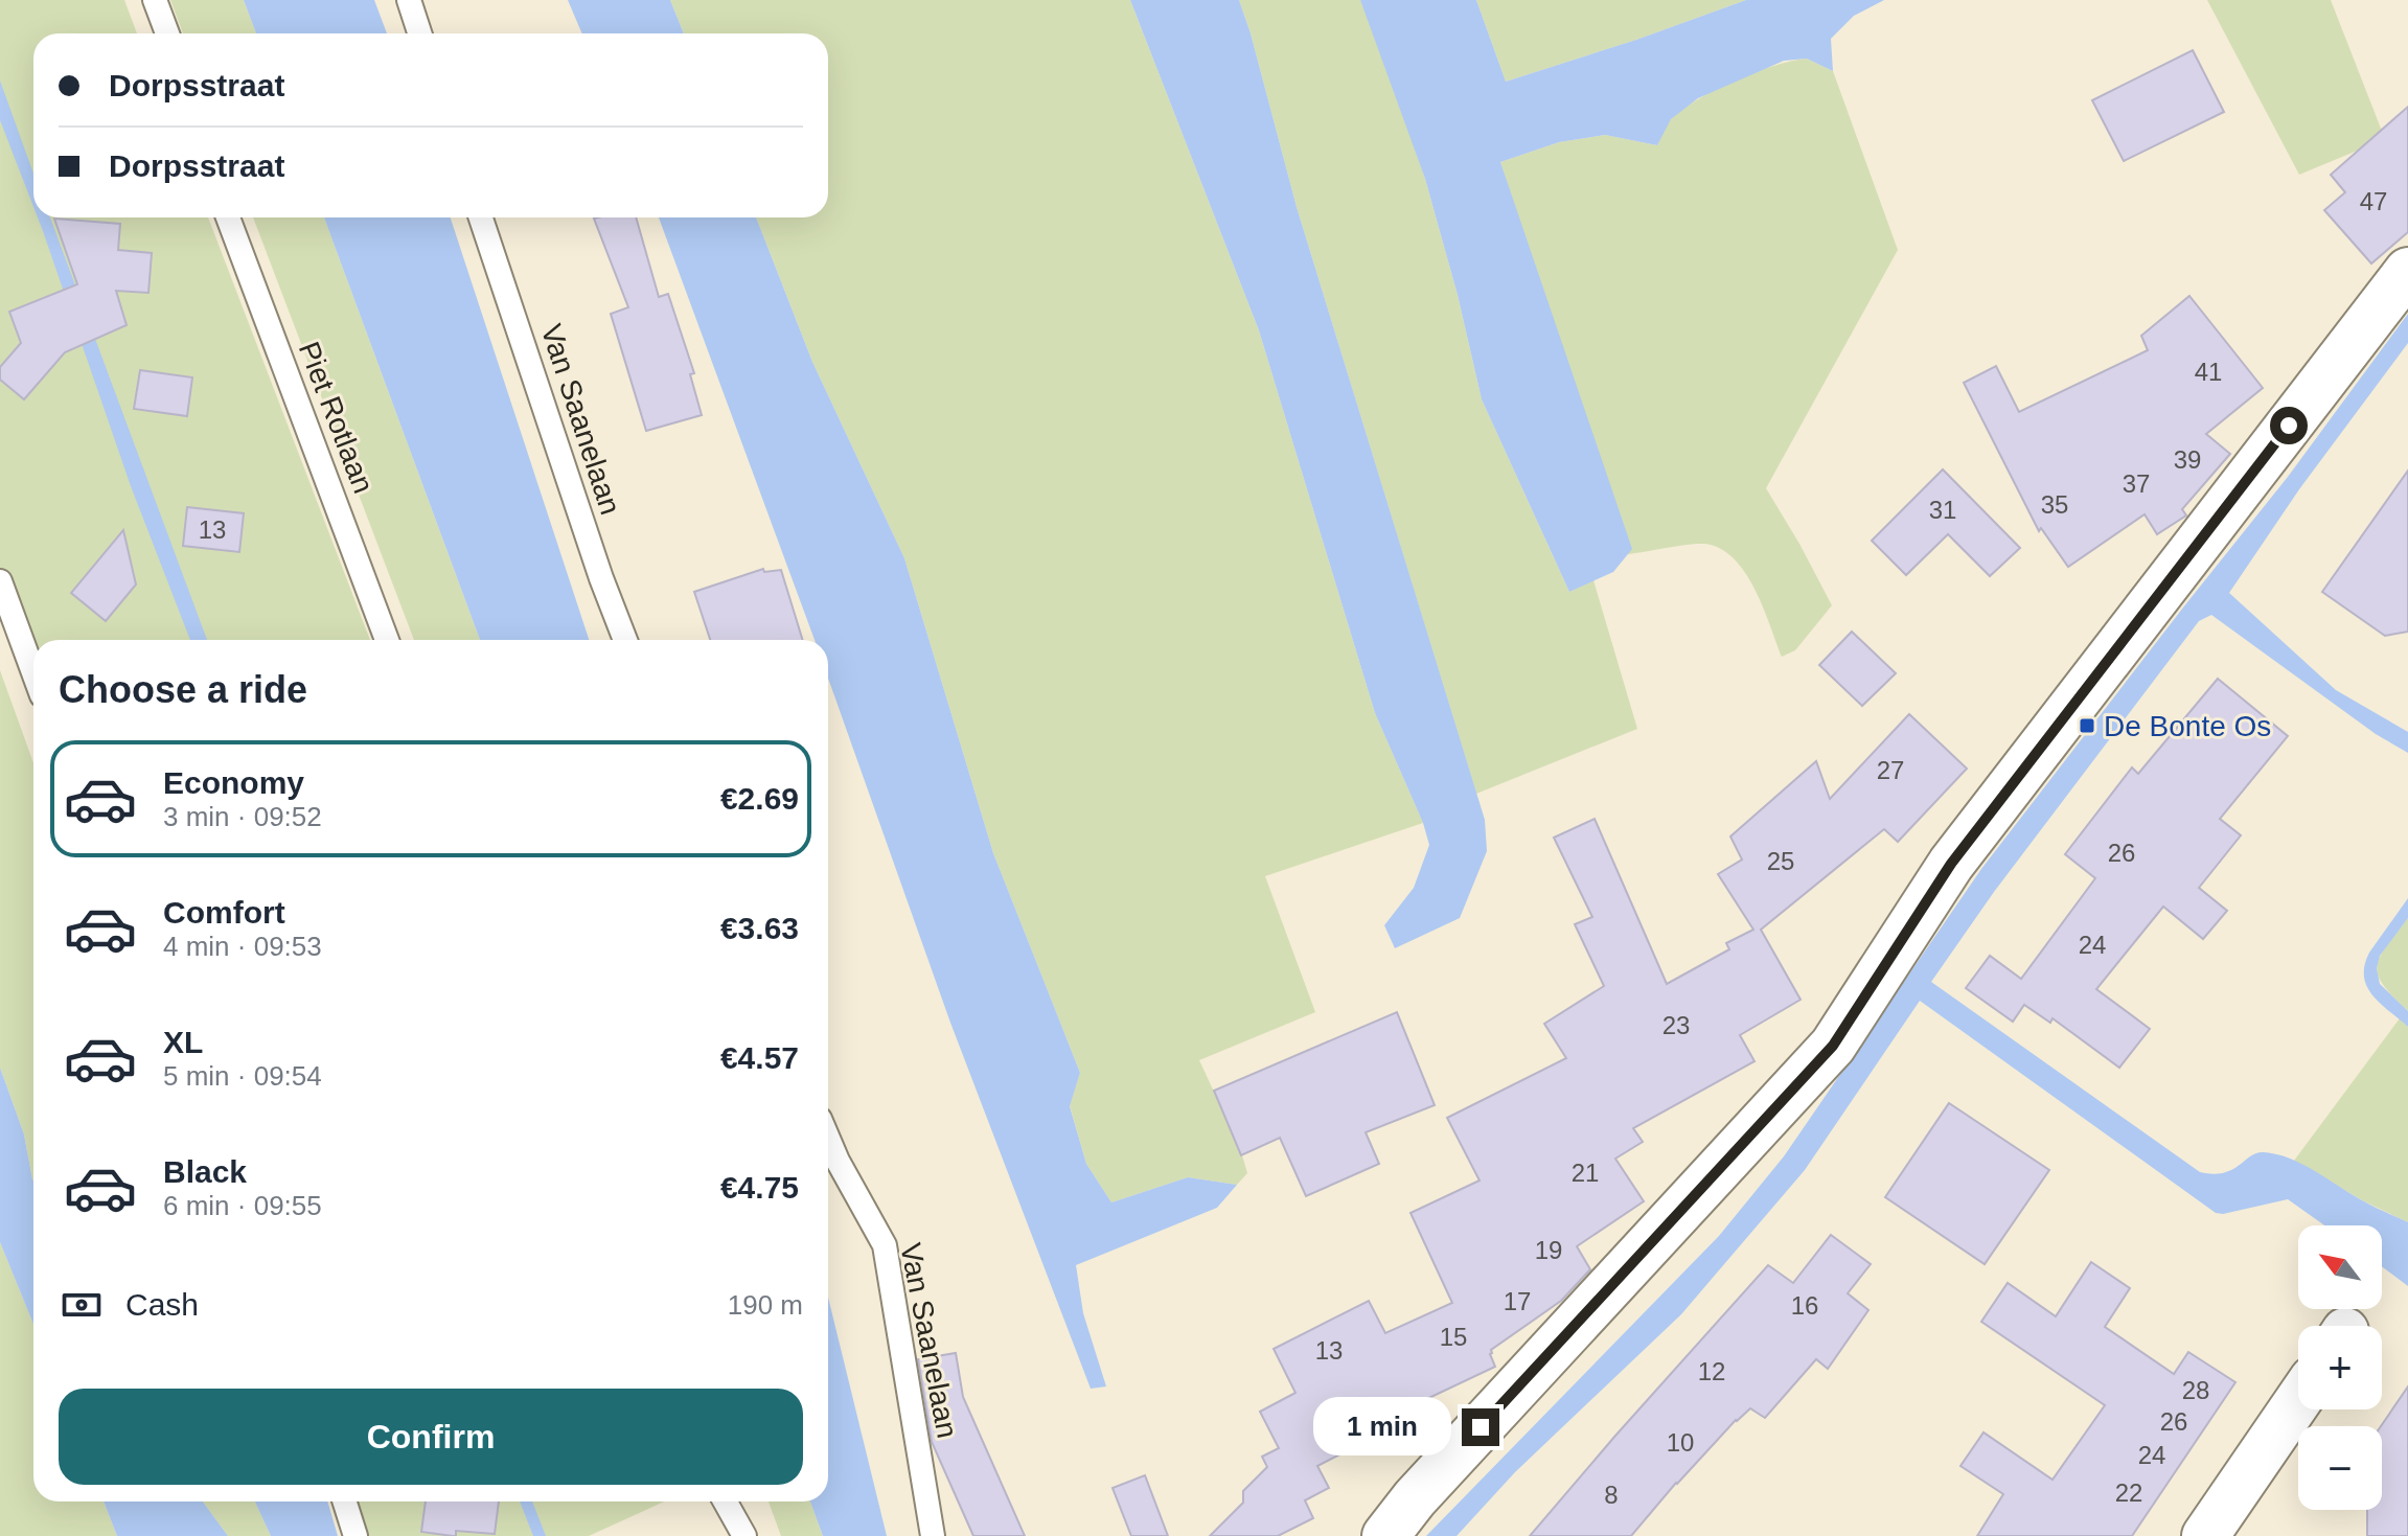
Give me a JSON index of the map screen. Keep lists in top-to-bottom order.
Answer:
{
  "streets": {
    "lane": ["Piet Rotlaan", "Van Saanelaan"]
  },
  "places": {
    "transit": ["De Bonte Os"]
  },
  "house_numbers": [
    "47",
    "41",
    "39",
    "37",
    "35",
    "31",
    "13",
    "27",
    "26",
    "25",
    "24",
    "23",
    "21",
    "19",
    "17",
    "16",
    "15",
    "13",
    "12",
    "28",
    "26",
    "10",
    "24",
    "22",
    "8"
  ],
  "north": "top left",
  "page": {
    "banner": ["Dorpsstraat", "Dorpsstraat"],
    "heading": "Choose a ride",
    "list": [
      {
        "name": "Economy",
        "note": "3 min · 09:52",
        "value": "€2.69"
      },
      {
        "name": "Comfort",
        "note": "4 min · 09:53",
        "value": "€3.63"
      },
      {
        "name": "XL",
        "note": "5 min · 09:54",
        "value": "€4.57"
      },
      {
        "name": "Black",
        "note": "6 min · 09:55",
        "value": "€4.75"
      }
    ],
    "map_buttons": ["+", "−"],
    "pay": ["Cash", "190 m"],
    "buttons": "Confirm",
    "bubble": "1 min"
  }
}
